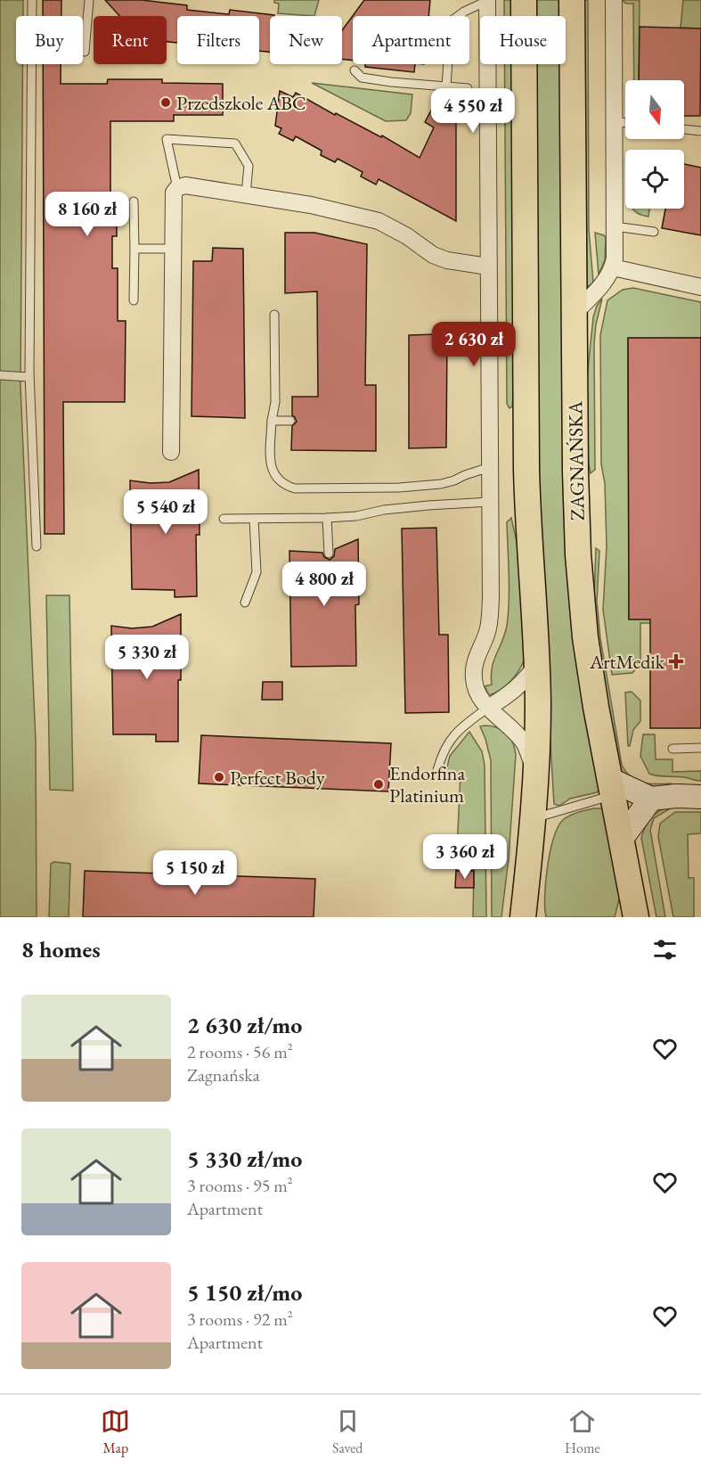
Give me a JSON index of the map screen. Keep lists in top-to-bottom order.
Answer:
{
  "streets": {
    "main road": ["ZAGNAŃSKA"]
  },
  "places": {
    "other": ["Przedszkole ABC", "Perfect Body", "Endorfina Platinium"],
    "health": ["ArtMedik"]
  },
  "north": "bottom",
  "page": {
    "chip": [
      "Buy",
      "Rent",
      "Filters",
      "New",
      "Apartment",
      "House"
    ],
    "price": [
      "4 550 zł",
      "8 160 zł",
      "2 630 zł",
      "5 540 zł",
      "4 800 zł",
      "5 330 zł",
      "3 360 zł",
      "5 150 zł"
    ],
    "heading": "8 homes",
    "list": [
      {
        "name": "2 630 zł/mo",
        "note": "2 rooms · 56 m² · Zagnańska"
      },
      {
        "name": "5 330 zł/mo",
        "note": "3 rooms · 95 m² · Apartment"
      },
      {
        "name": "5 150 zł/mo",
        "note": "3 rooms · 92 m² · Apartment"
      }
    ],
    "tabs": ["Map", "Saved", "Home"]
  }
}
